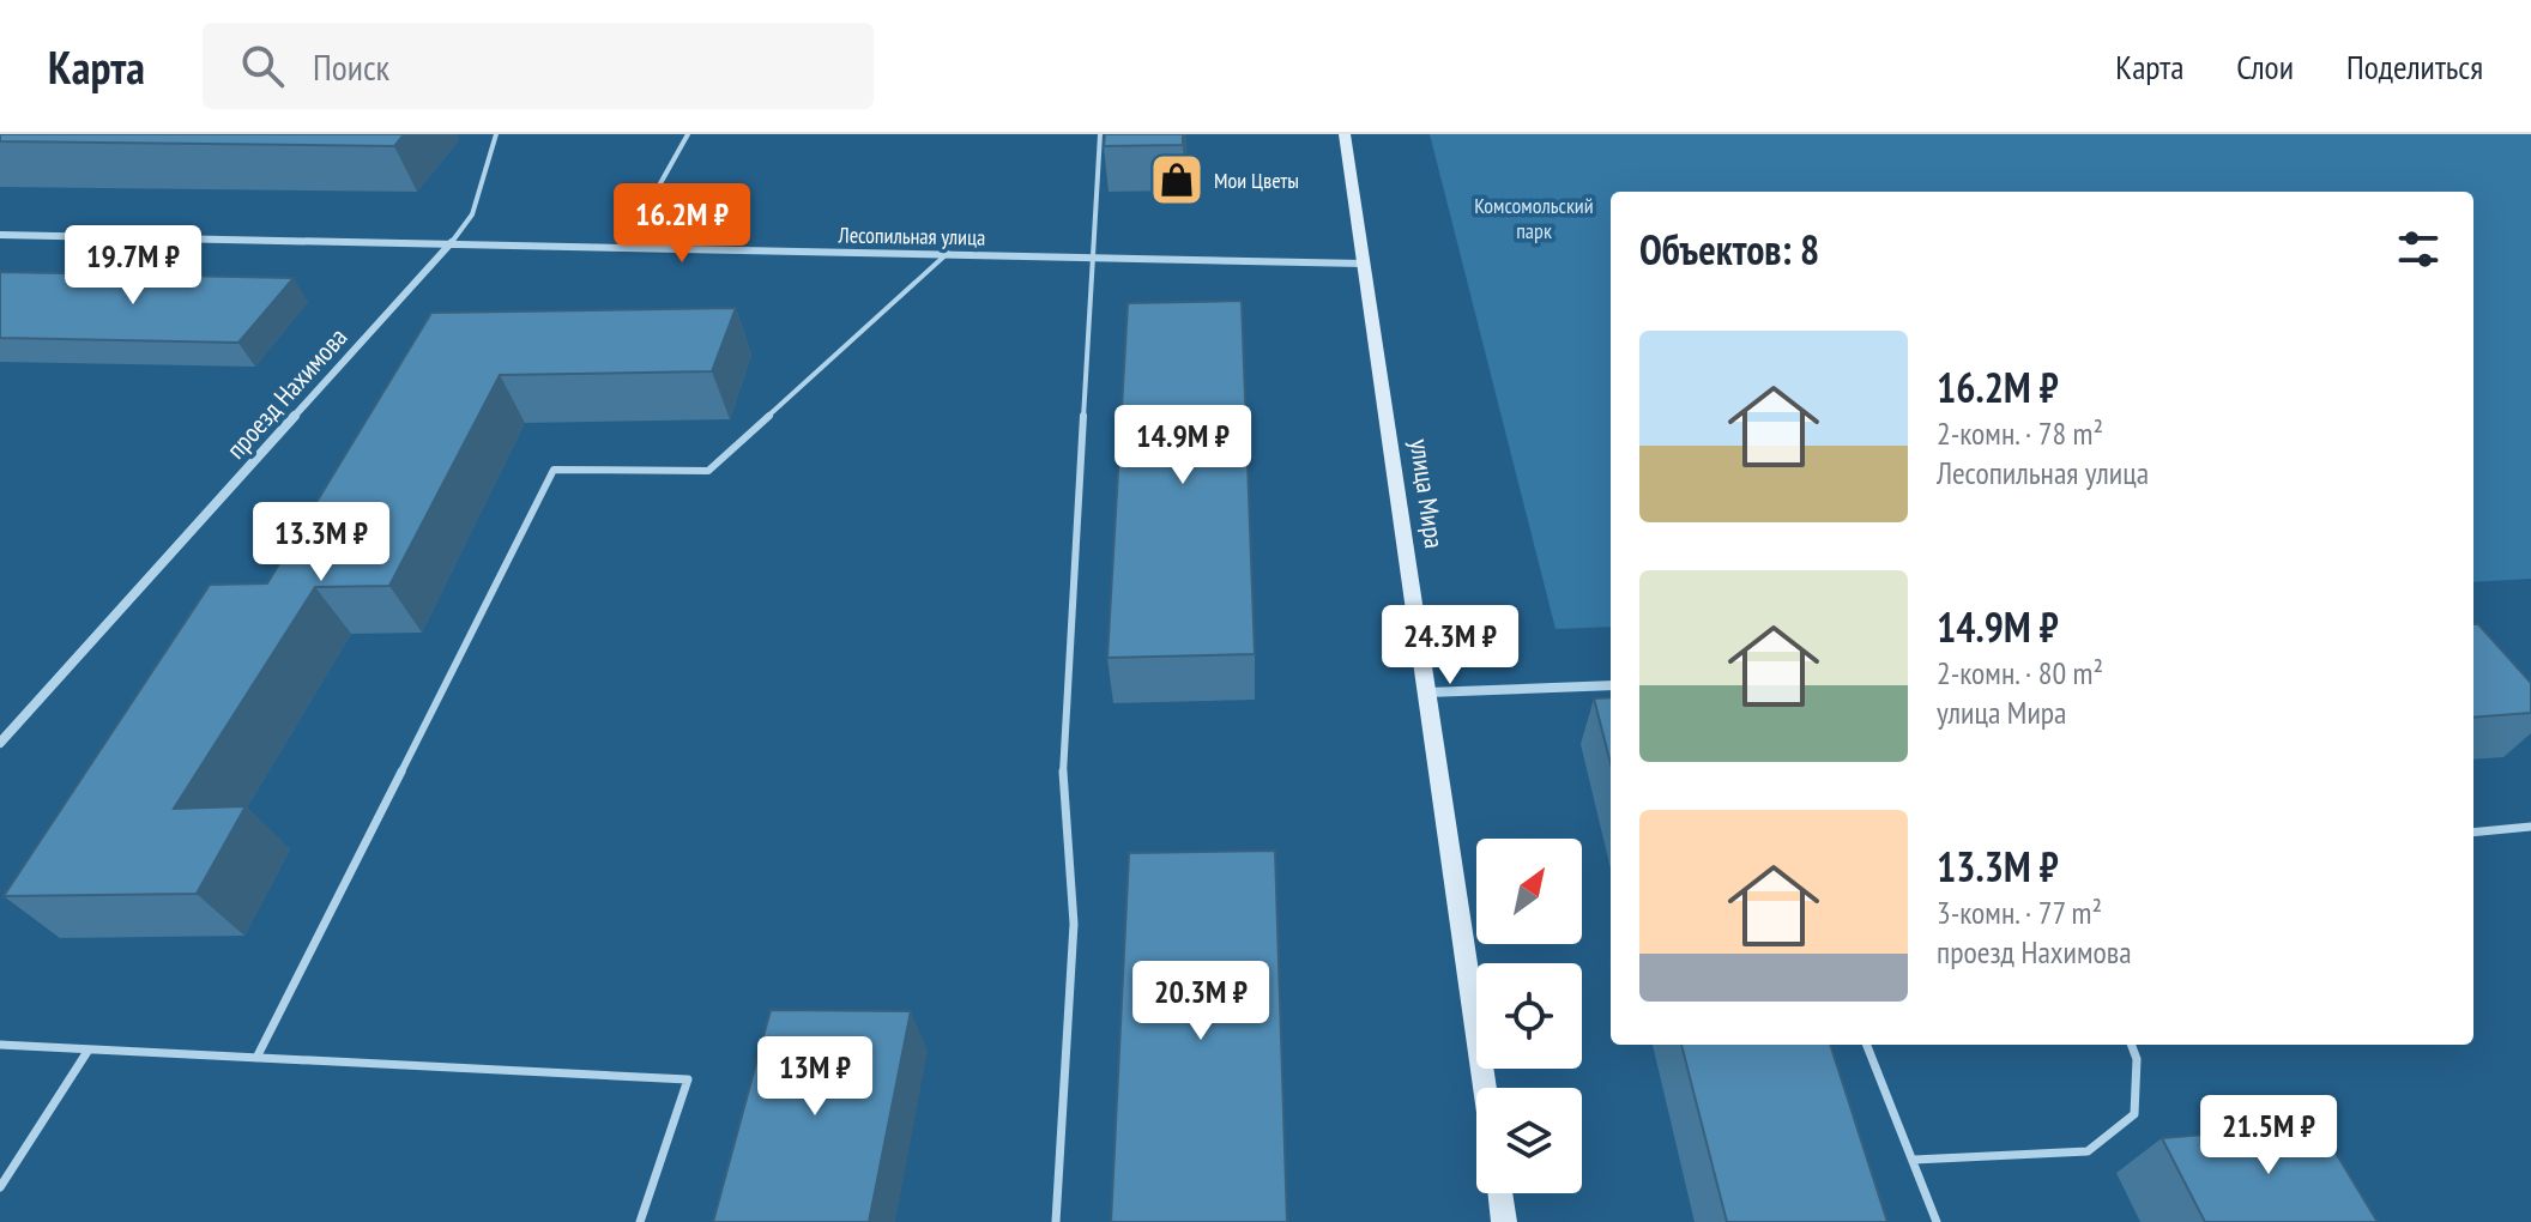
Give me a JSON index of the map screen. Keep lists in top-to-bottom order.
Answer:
{
  "streets": {
    "main road": ["улица Мира"],
    "street": ["Лесопильная улица", "проезд Нахимова"]
  },
  "crossings": [
    ["Лесопильная улица", "проезд Нахимова"],
    ["Лесопильная улица", "улица Мира"]
  ],
  "parks": ["Комсомольский парк"],
  "places": {
    "shop": ["Мои Цветы"]
  },
  "north": "top right",
  "page": {
    "header": "Карта",
    "search": "Поиск",
    "nav": ["Карта", "Слои", "Поделиться"],
    "price": [
      "16.2M ₽",
      "19.7M ₽",
      "14.9M ₽",
      "13.3M ₽",
      "24.3M ₽",
      "20.3M ₽",
      "13M ₽",
      "21.5M ₽"
    ],
    "heading": "Объектов: 8",
    "list": [
      {
        "name": "16.2M ₽",
        "note": "2-комн. · 78 m² · Лесопильная улица"
      },
      {
        "name": "14.9M ₽",
        "note": "2-комн. · 80 m² · улица Мира"
      },
      {
        "name": "13.3M ₽",
        "note": "3-комн. · 77 m² · проезд Нахимова"
      }
    ]
  }
}
